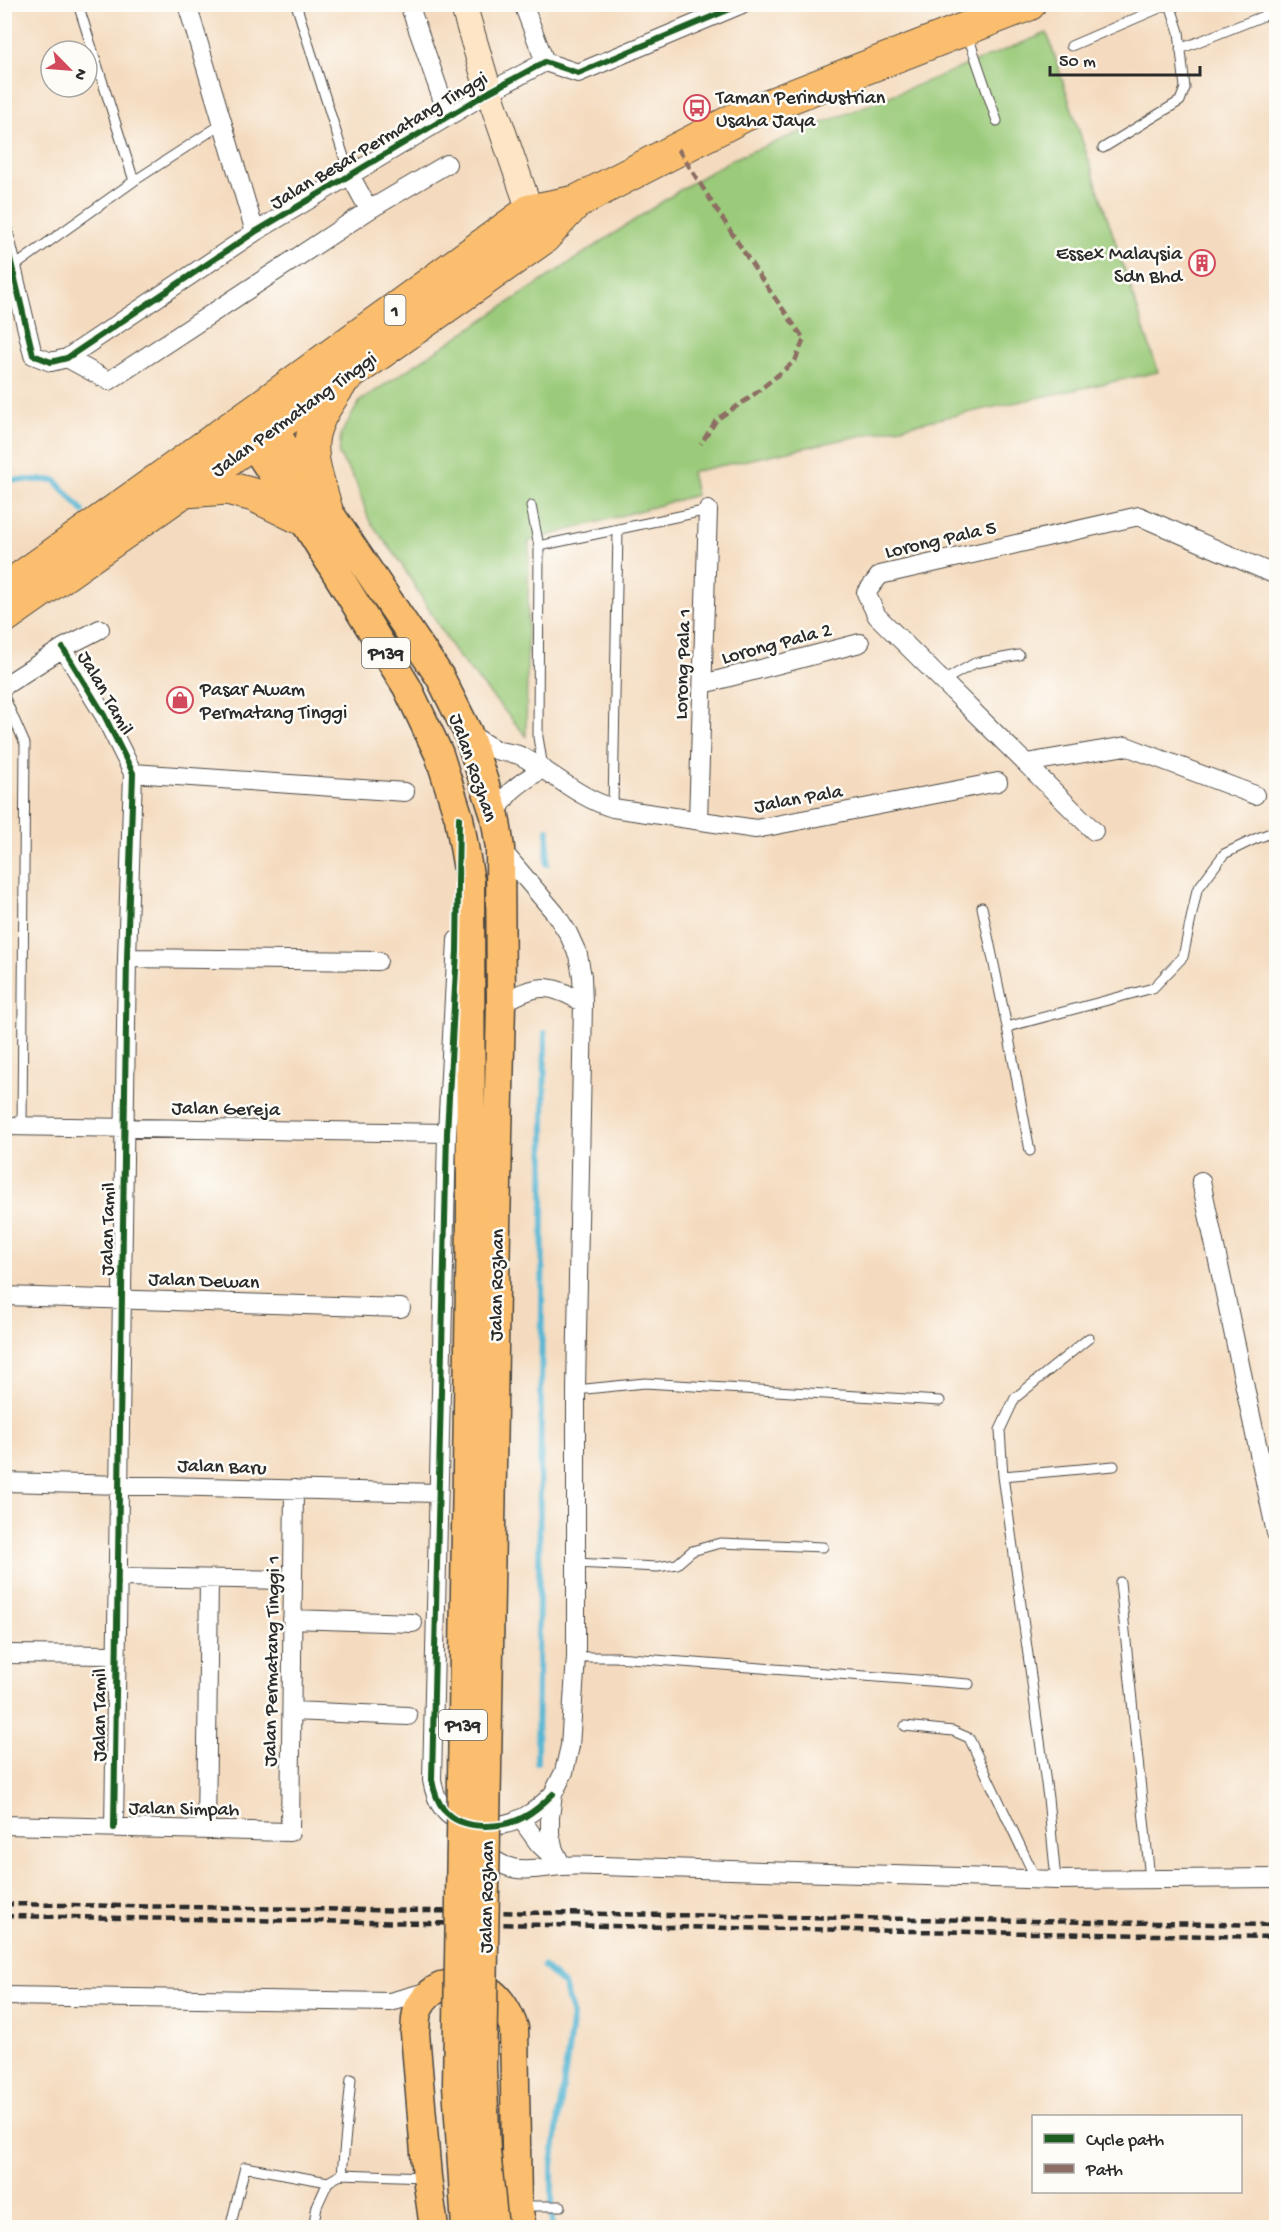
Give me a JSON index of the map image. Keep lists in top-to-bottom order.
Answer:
{
  "streets": {
    "highway": ["1", "Jalan Permatang Tinggi"],
    "main road": ["P139", "Jalan Rozhan"],
    "street": [
      "Jalan Besar Permatang Tinggi",
      "Lorong Pala 5",
      "Lorong Pala 2",
      "Lorong Pala 1",
      "Jalan Tamil",
      "Jalan Pala",
      "Jalan Gereja",
      "Jalan Dewan",
      "Jalan Baru",
      "Jalan Permatang Tinggi 1",
      "Jalan Simpah"
    ]
  },
  "crossings": [
    ["Jalan Permatang Tinggi", "Jalan Rozhan"],
    ["Lorong Pala 2", "Lorong Pala 1"],
    ["Lorong Pala 1", "Jalan Pala"],
    ["Jalan Tamil", "Jalan Gereja"],
    ["Jalan Tamil", "Jalan Dewan"],
    ["Jalan Tamil", "Jalan Baru"],
    ["Jalan Tamil", "Jalan Simpah"],
    ["Jalan Rozhan", "Jalan Pala"],
    ["Jalan Baru", "Jalan Permatang Tinggi 1"],
    ["Jalan Permatang Tinggi 1", "Jalan Simpah"]
  ],
  "places": {
    "bus stop": ["Taman Perindustrian Usaha Jaya"],
    "building": ["Essex Malaysia Sdn Bhd"],
    "shop": ["Pasar Awam Permatang Tinggi"]
  },
  "legend": ["Cycle path", "Path"],
  "scale_bar": "50 m",
  "north": "bottom right"
}
